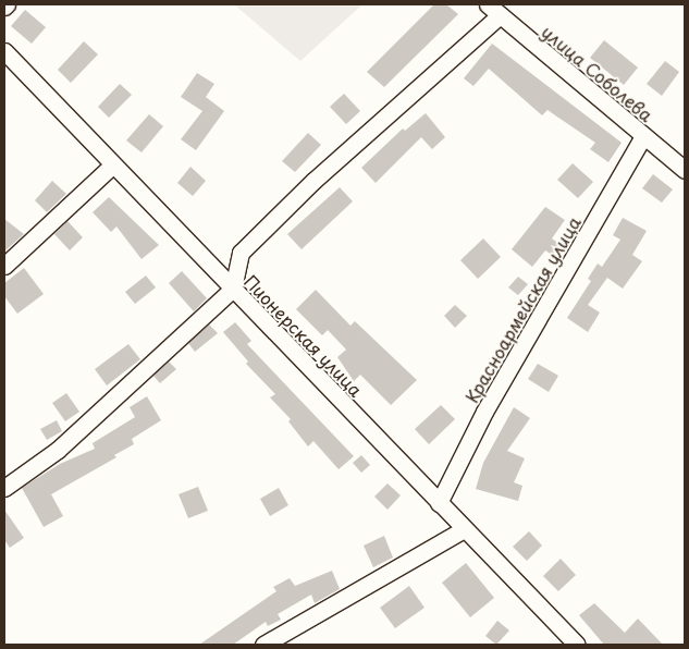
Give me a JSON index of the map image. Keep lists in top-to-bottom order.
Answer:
{
  "streets": {
    "street": ["улица Соболева", "Красноармейская улица", "Пионерская улица"]
  },
  "crossings": [
    ["улица Соболева", "Красноармейская улица"],
    ["Красноармейская улица", "Пионерская улица"]
  ]
}
